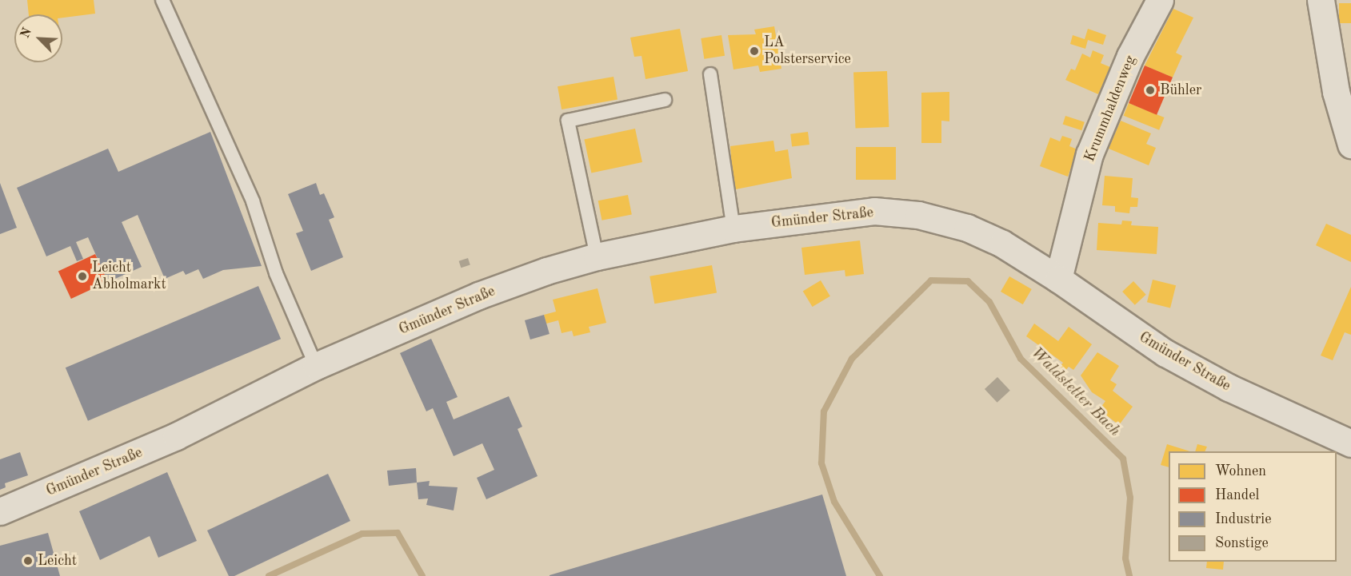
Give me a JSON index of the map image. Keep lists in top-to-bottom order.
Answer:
{
  "streets": {
    "street": ["Krummhaldenweg", "Gmünder Straße"]
  },
  "crossings": [
    ["Krummhaldenweg", "Gmünder Straße"]
  ],
  "water": ["Waldstetter Bach"],
  "places": [
    "LA Polsterservice",
    "Bühler",
    "Leicht Abholmarkt",
    "Leicht"
  ],
  "legend": [
    "Wohnen",
    "Handel",
    "Industrie",
    "Sonstige"
  ],
  "north": "top left"
}
